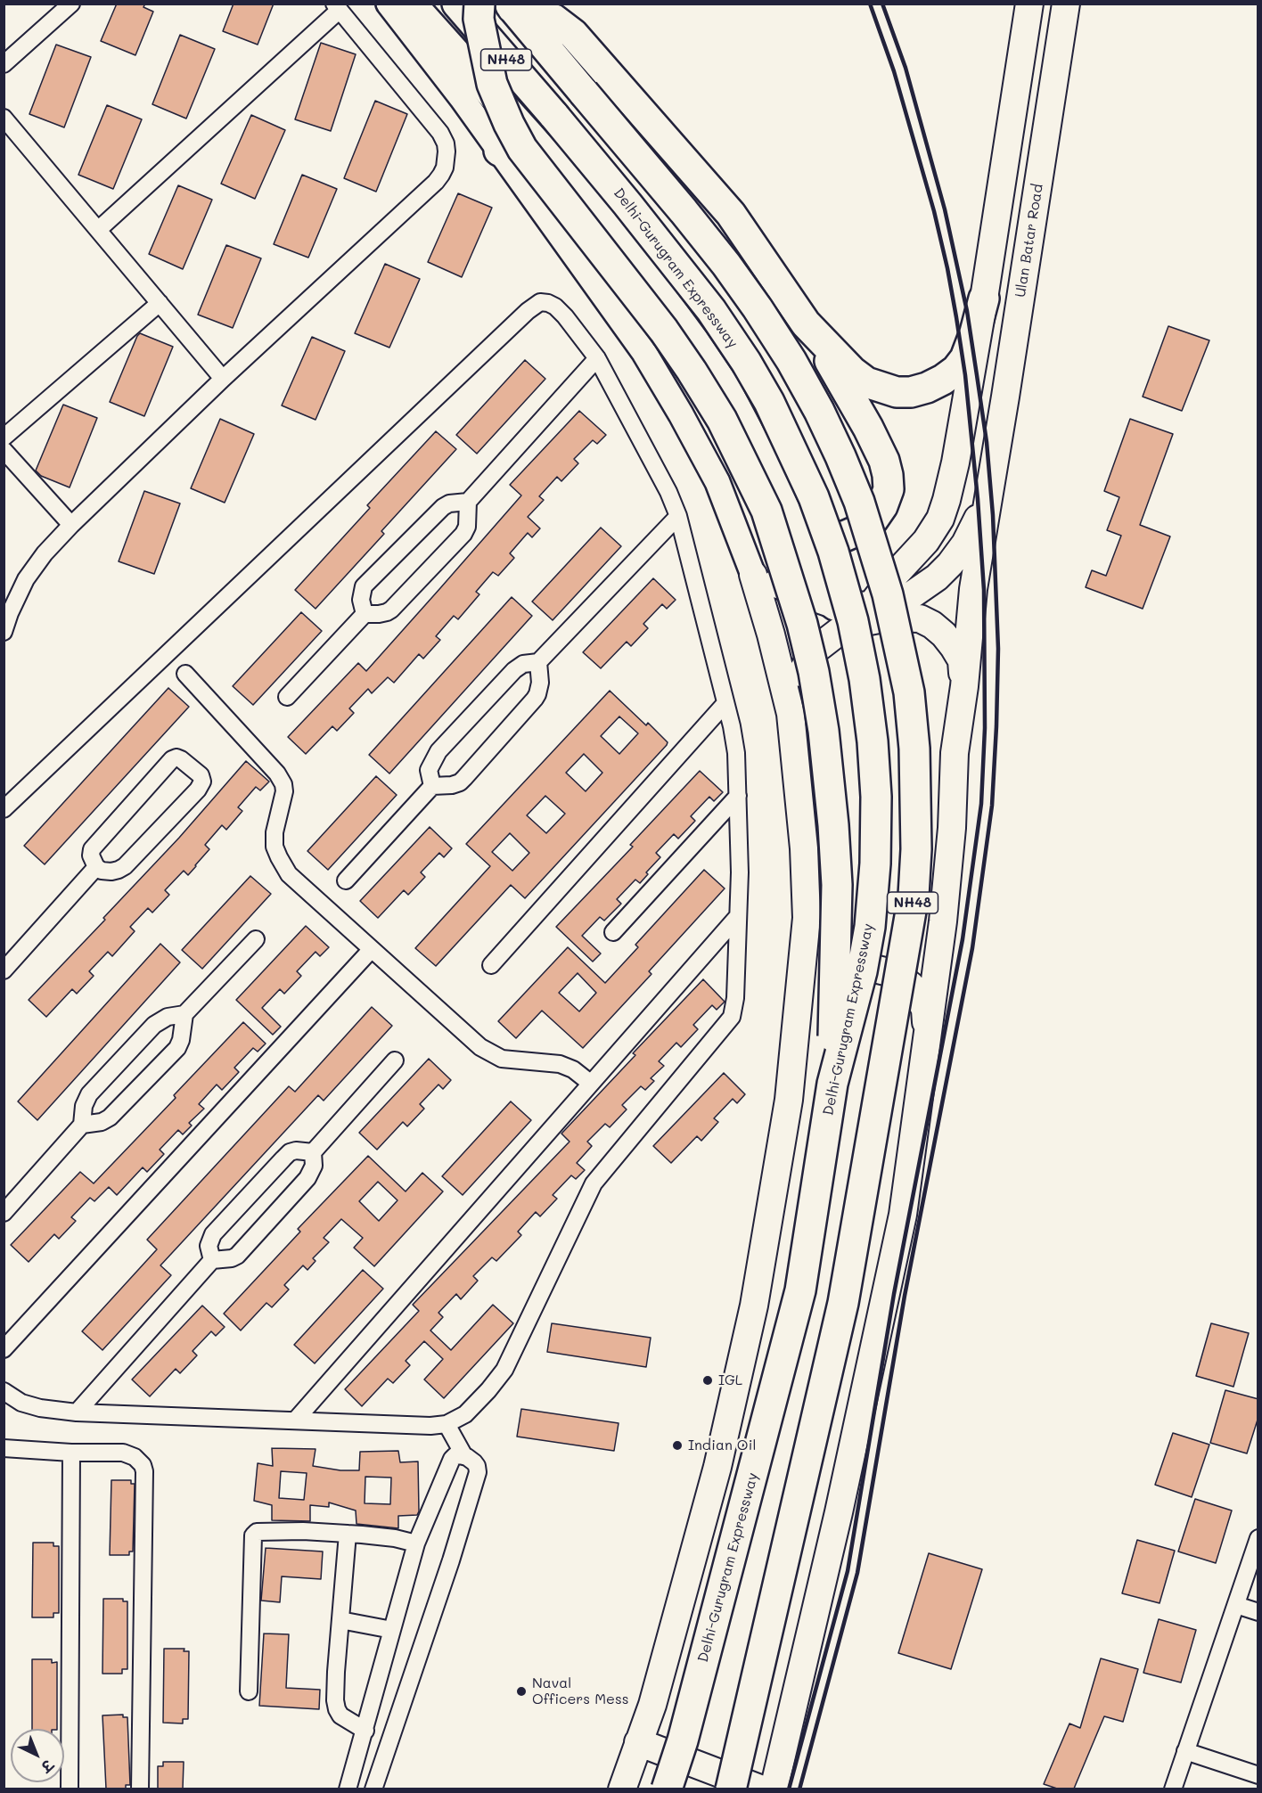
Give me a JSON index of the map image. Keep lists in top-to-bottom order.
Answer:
{
  "streets": {
    "highway": ["NH48", "Delhi-Gurugram Expressway"],
    "main road": ["Ulan Batar Road"]
  },
  "places": ["IGL", "Indian Oil", "Naval Officers Mess"],
  "north": "bottom right"
}
